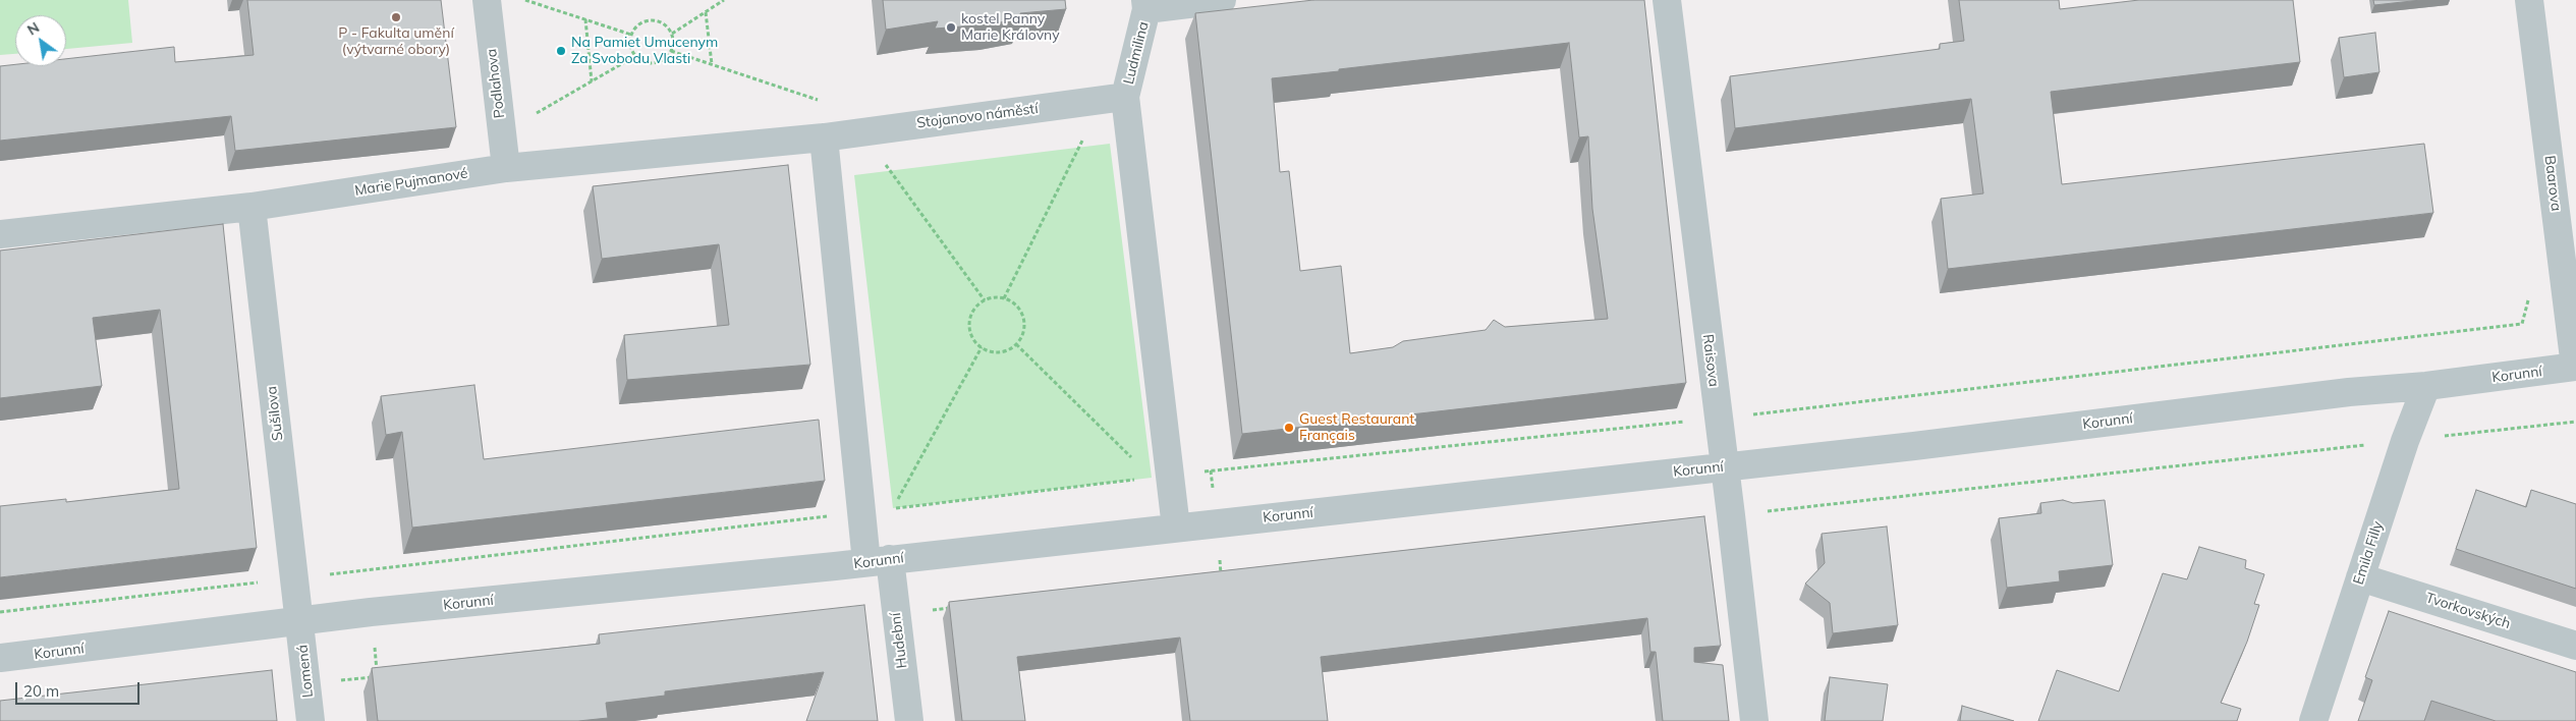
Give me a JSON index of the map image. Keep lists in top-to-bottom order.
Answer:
{
  "streets": {
    "street": [
      "Ludmilina",
      "Podlahova",
      "Stojanovo náměstí",
      "Marie Pujmanové",
      "Baarova",
      "Raisova",
      "Korunní",
      "Sušilova",
      "Emila Filly",
      "Tvorkovských",
      "Hudební",
      "Lomená"
    ]
  },
  "crossings": [
    ["Ludmilina", "Stojanovo náměstí"],
    ["Podlahova", "Marie Pujmanové"],
    ["Stojanovo náměstí", "Marie Pujmanové"],
    ["Marie Pujmanové", "Sušilova"],
    ["Baarova", "Korunní"],
    ["Raisova", "Korunní"],
    ["Korunní", "Sušilova"],
    ["Korunní", "Emila Filly"],
    ["Korunní", "Hudební"],
    ["Korunní", "Lomená"],
    ["Sušilova", "Lomená"],
    ["Emila Filly", "Tvorkovských"]
  ],
  "places": [
    "P - Fakulta umění (výtvarné obory)",
    "kostel Panny Marie Královny",
    "Na Pamiet Umucenym Za Svobodu Vlasti",
    "Guest Restaurant Français"
  ],
  "scale_bar": "20 m",
  "north": "top left"
}
